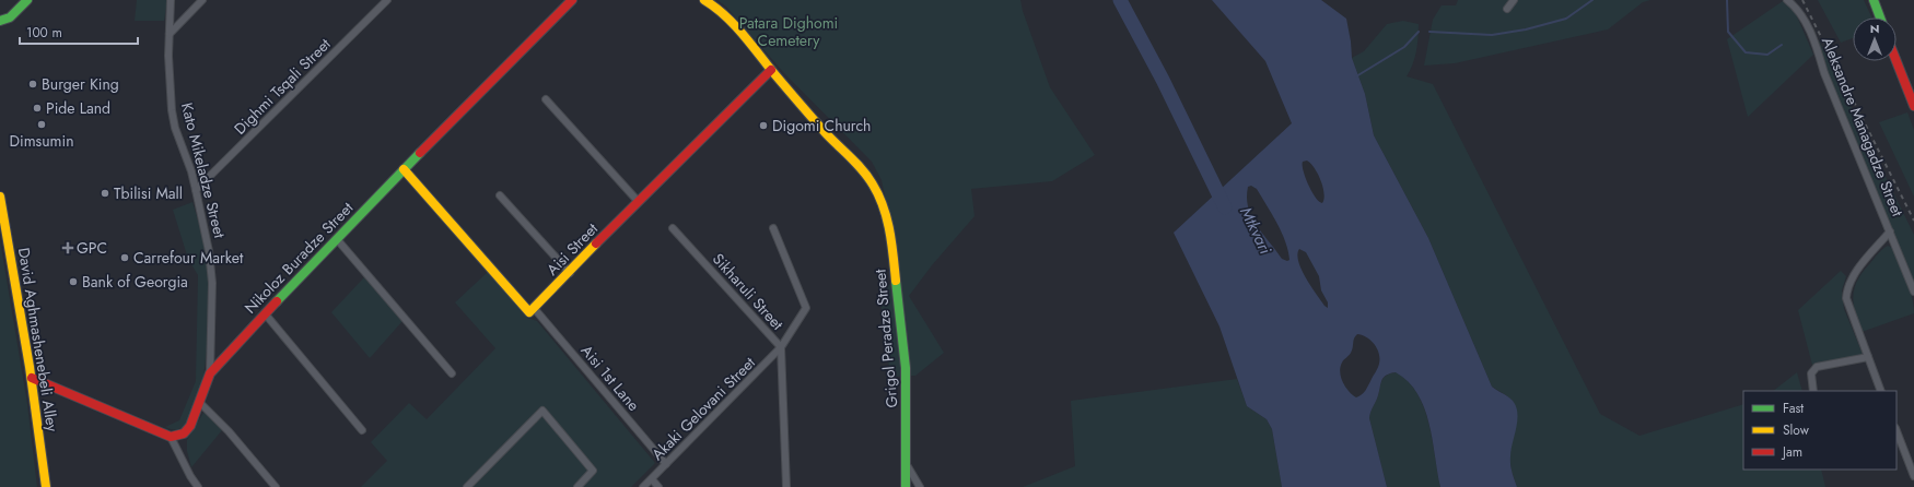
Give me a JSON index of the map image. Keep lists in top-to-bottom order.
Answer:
{
  "streets": {
    "main road": [
      "Aisi Street",
      "Nikoloz Buradze Street",
      "Grigol Peradze Street",
      "David Aghmashenebeli Alley"
    ],
    "street": [
      "Dighmi Tsqali Street",
      "Aleksandre Managadze Street",
      "Kato Mikeladze Street",
      "Sikharuli Street",
      "Aisi 1st Lane",
      "Akaki Gelovani Street"
    ]
  },
  "crossings": [
    ["Dighmi Tsqali Street", "Kato Mikeladze Street"],
    ["Kato Mikeladze Street", "Nikoloz Buradze Street"],
    ["Aisi Street", "Grigol Peradze Street"],
    ["Aisi Street", "Aisi 1st Lane"],
    ["Sikharuli Street", "Akaki Gelovani Street"],
    ["Aisi 1st Lane", "Akaki Gelovani Street"]
  ],
  "water": ["Mtkvari"],
  "parks": ["Patara Dighomi Cemetery"],
  "places": {
    "other": [
      "Burger King",
      "Pide Land",
      "Dimsumin",
      "Digomi Church",
      "Tbilisi Mall",
      "Carrefour Market",
      "Bank of Georgia"
    ],
    "health": ["GPC"]
  },
  "legend": ["Fast", "Slow", "Jam"],
  "scale_bar": "100 m",
  "north": "top"
}
